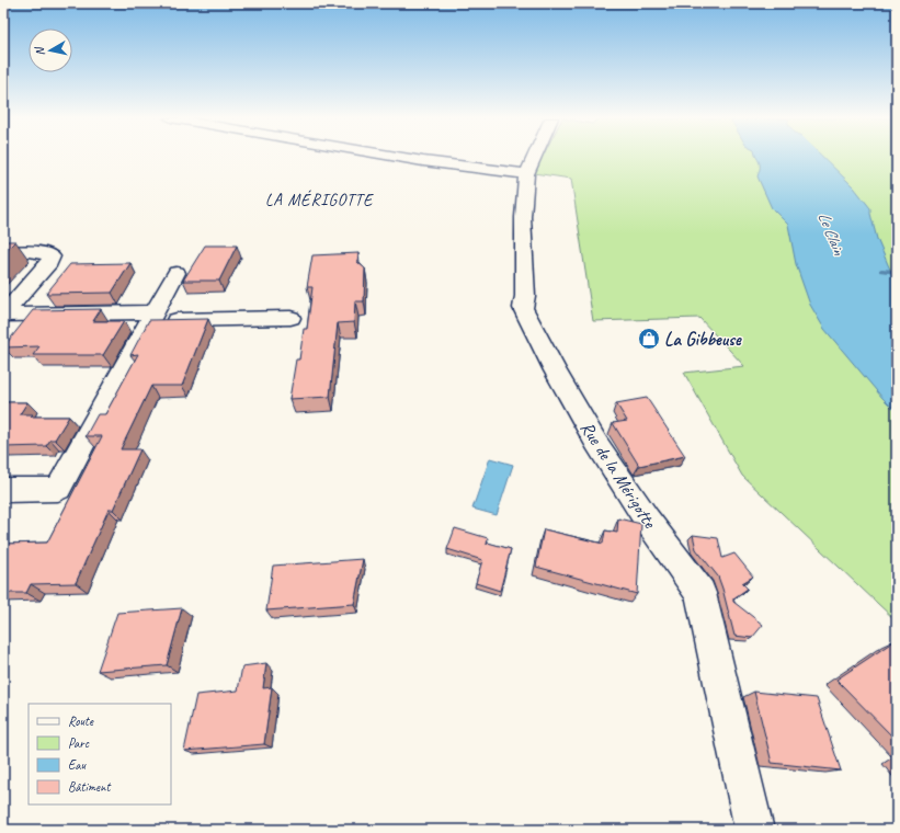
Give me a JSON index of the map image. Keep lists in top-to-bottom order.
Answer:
{
  "streets": {
    "street": ["Rue de la Mérigotte"]
  },
  "districts": ["LA MÉRIGOTTE"],
  "water": ["Le Clain"],
  "places": {
    "shop": ["La Gibbeuse"]
  },
  "legend": [
    "Route",
    "Parc",
    "Eau",
    "Bâtiment"
  ],
  "north": "left"
}
